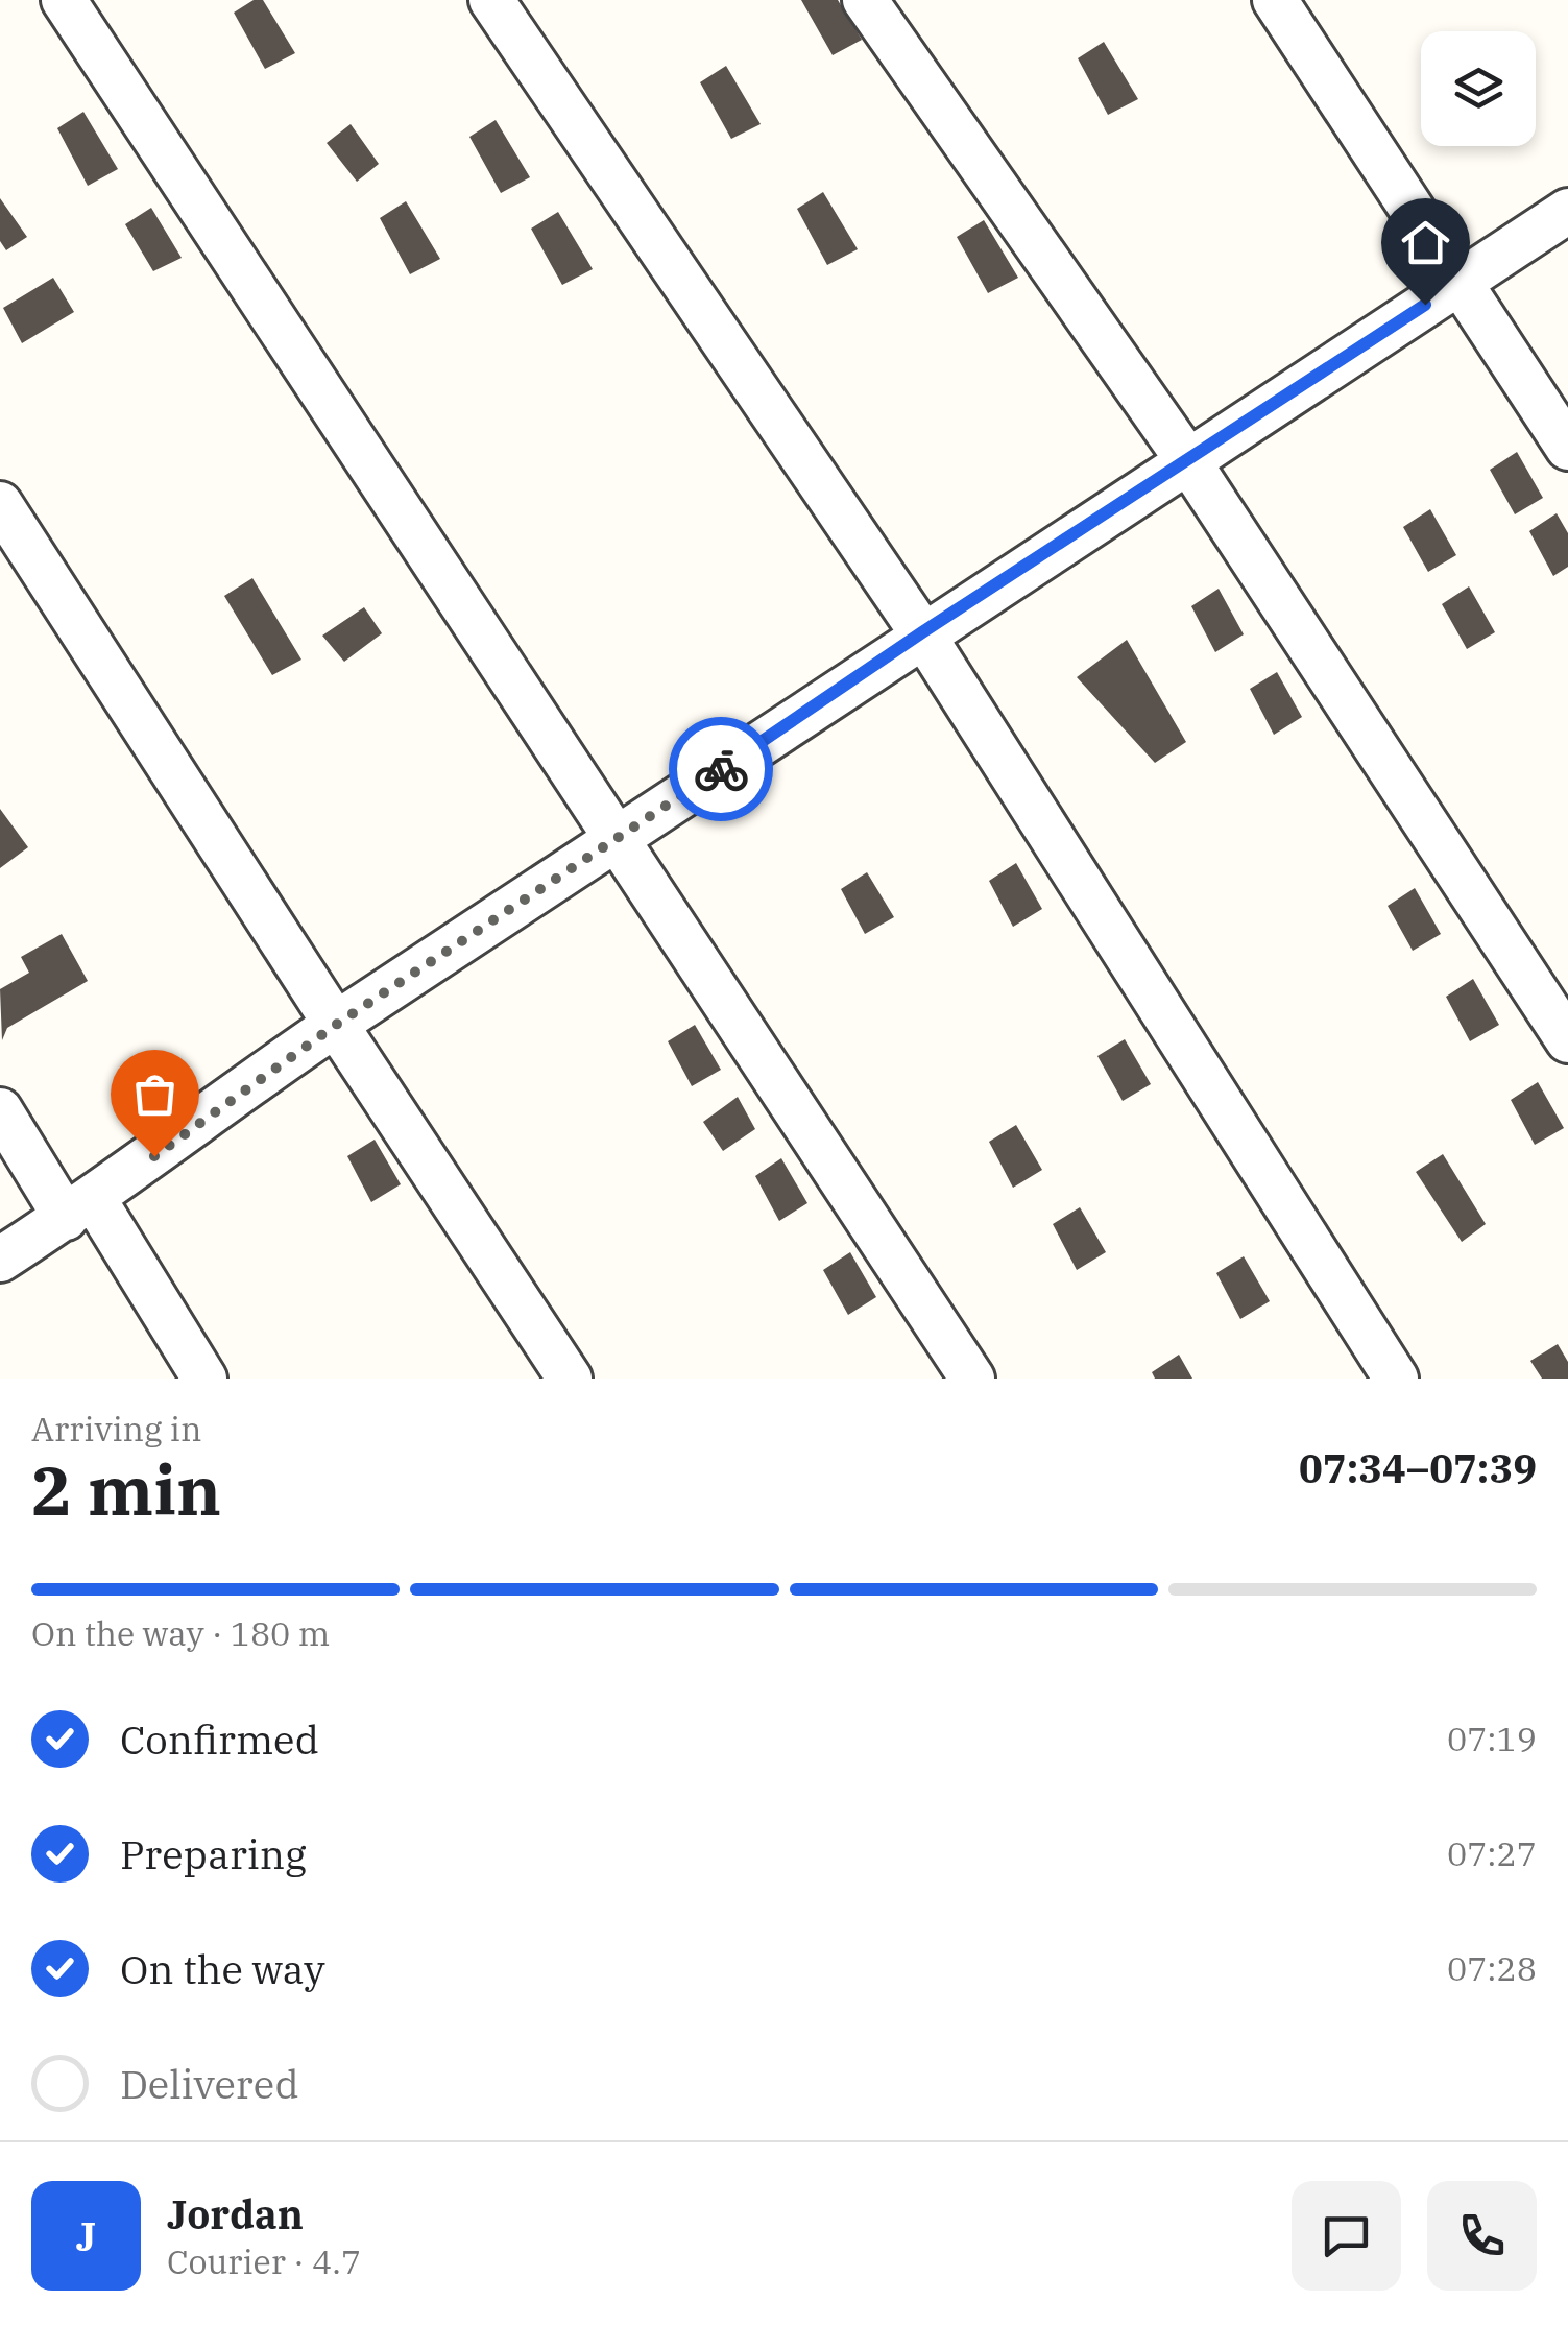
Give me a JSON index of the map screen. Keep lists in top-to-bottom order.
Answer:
{
  "page": {
    "heading": ["2 min", "Arriving in", "07:34–07:39"],
    "panel": ["Jordan", "Courier · 4.7"],
    "bar": "On the way · 180 m",
    "list": [
      ["Confirmed", "07:19"],
      ["Preparing", "07:27"],
      ["On the way", "07:28"],
      "Delivered"
    ],
    "round": "J"
  }
}
